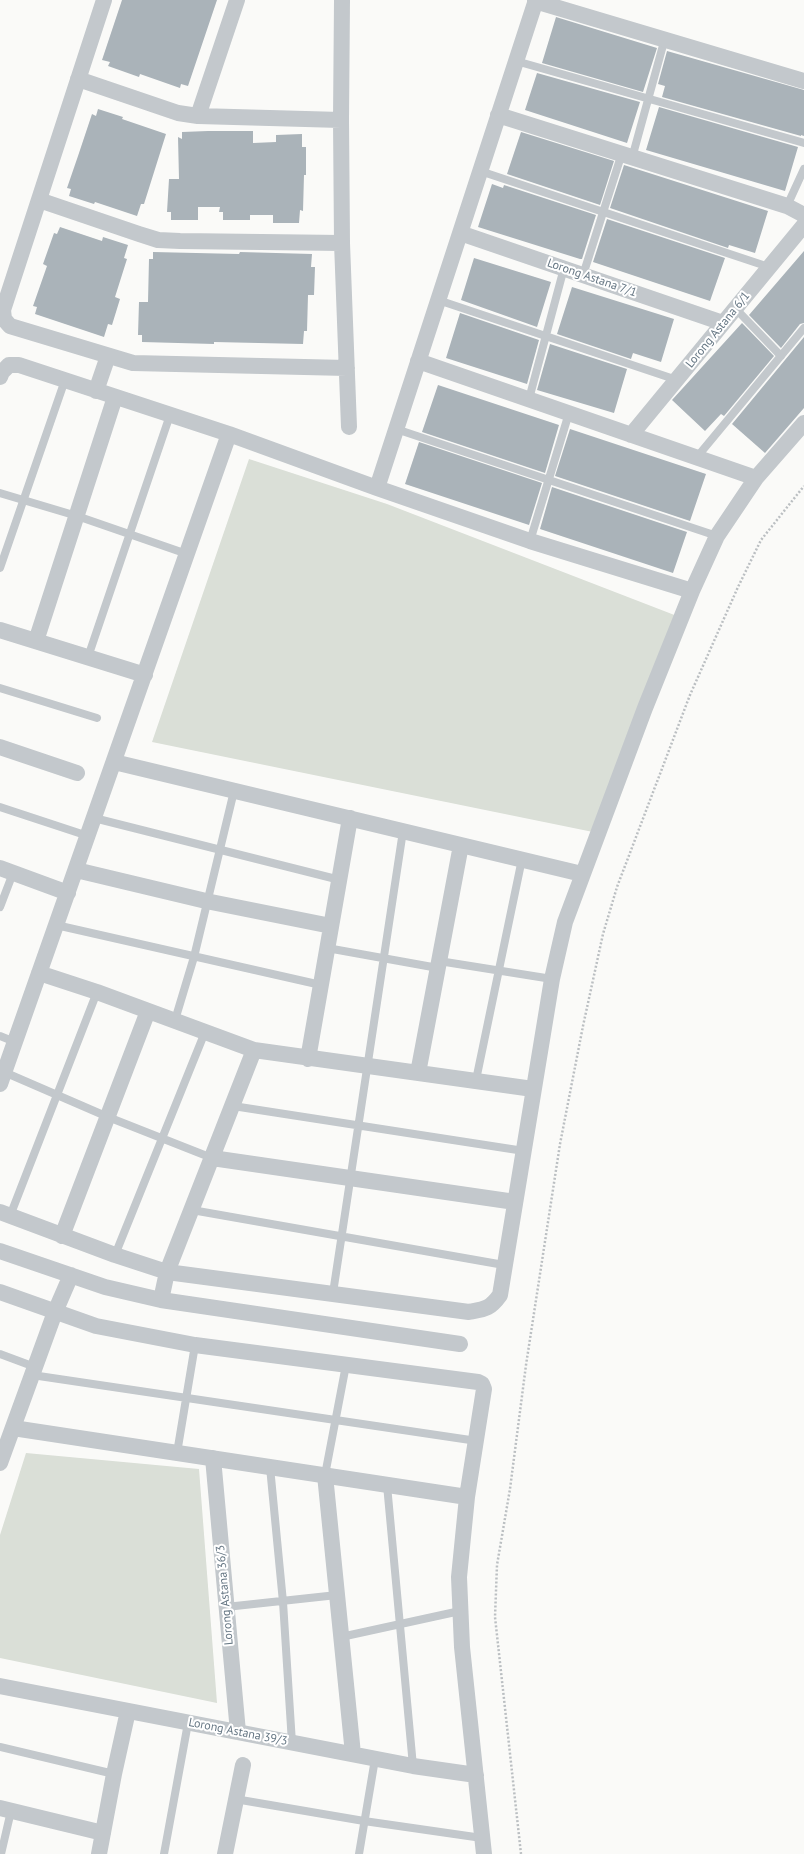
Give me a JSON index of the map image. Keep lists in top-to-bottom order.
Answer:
{
  "streets": {
    "street": [
      "Lorong Astana 7/1",
      "Lorong Astana 6/1",
      "Lorong Astana 36/3",
      "Lorong Astana 39/3"
    ]
  },
  "crossings": [
    ["Lorong Astana 7/1", "Lorong Astana 6/1"],
    ["Lorong Astana 36/3", "Lorong Astana 39/3"]
  ]
}
